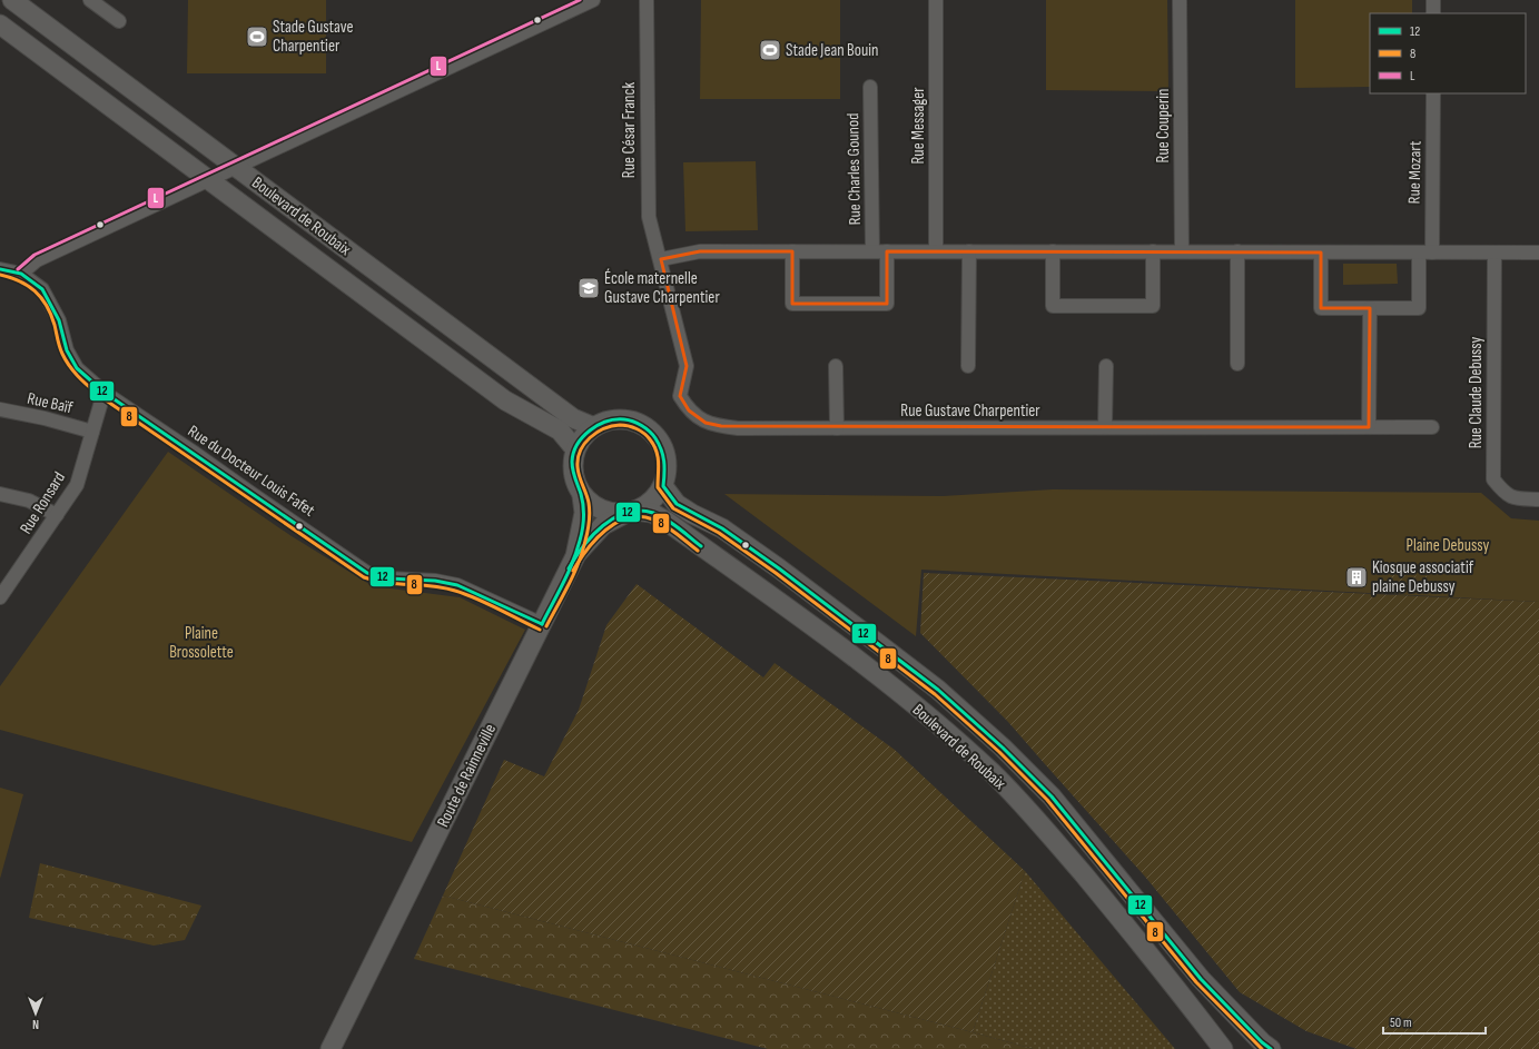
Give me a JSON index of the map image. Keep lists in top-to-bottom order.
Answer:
{
  "streets": {
    "main road": ["Boulevard de Roubaix", "Route de Rainneville"],
    "street": [
      "Rue Messager",
      "Rue Couperin",
      "Rue César Franck",
      "Rue Charles Gounod",
      "Rue Mozart",
      "Rue Claude Debussy",
      "Rue Baïf",
      "Rue Gustave Charpentier",
      "Rue du Docteur Louis Fafet",
      "Rue Ronsard"
    ]
  },
  "crossings": [
    ["Rue César Franck", "Rue Gustave Charpentier"],
    ["Boulevard de Roubaix", "Route de Rainneville"],
    ["Rue Baïf", "Rue Ronsard"],
    ["Rue du Docteur Louis Fafet", "Rue Ronsard"],
    ["Rue du Docteur Louis Fafet", "Route de Rainneville"]
  ],
  "parks": ["Plaine Debussy", "Plaine Brossolette"],
  "places": {
    "sports": ["Stade Gustave Charpentier", "Stade Jean Bouin"],
    "school or university": ["École maternelle Gustave Charpentier"],
    "building": ["Kiosque associatif plaine Debussy"]
  },
  "lines": ["transit line L", "transit line 12", "transit line 8"],
  "legend": ["12", "8", "L"],
  "scale_bar": "50 m",
  "north": "bottom"
}
